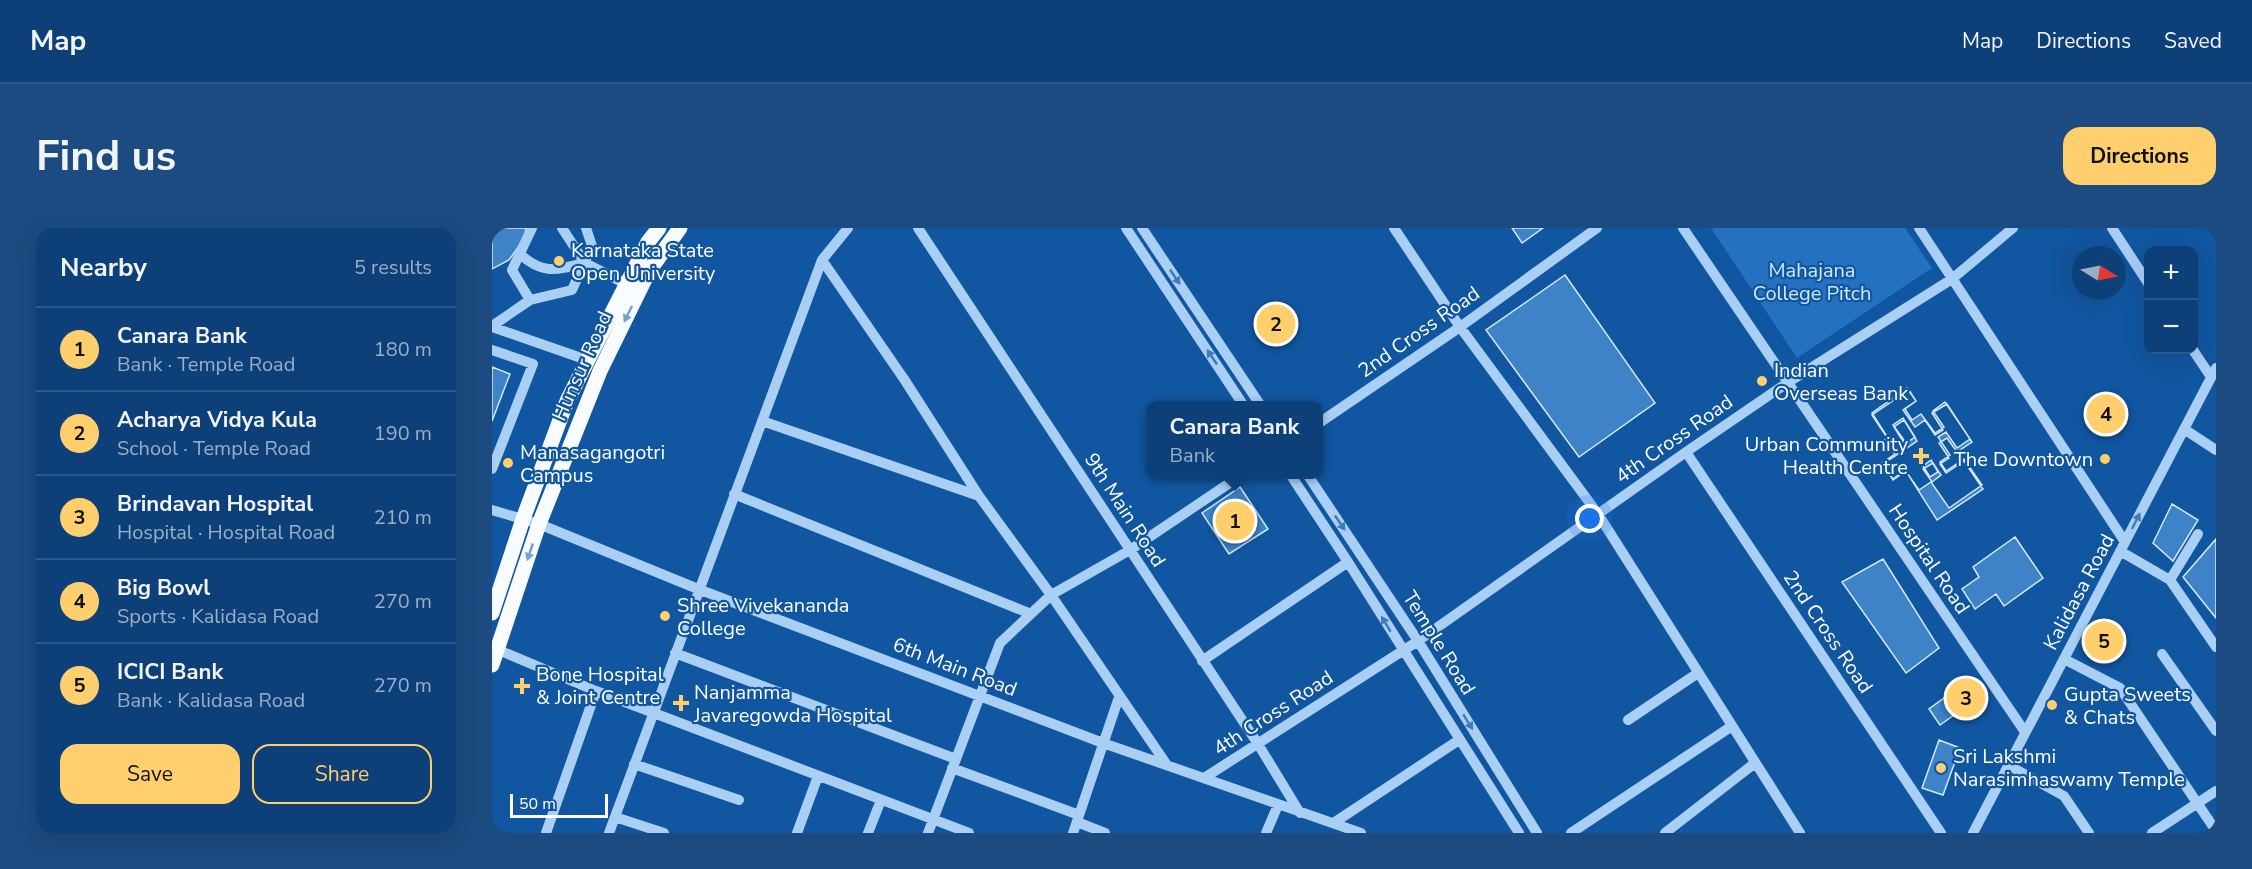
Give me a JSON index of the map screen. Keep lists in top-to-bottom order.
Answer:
{
  "streets": {
    "main road": ["Hunsur Road"],
    "street": [
      "2nd Cross Road",
      "4th Cross Road",
      "9th Main Road",
      "Hospital Road",
      "Kalidasa Road",
      "Temple Road",
      "6th Main Road"
    ]
  },
  "crossings": [
    ["2nd Cross Road", "4th Cross Road"],
    ["Hunsur Road", "6th Main Road"],
    ["4th Cross Road", "9th Main Road"],
    ["4th Cross Road", "Hospital Road"],
    ["4th Cross Road", "Temple Road"],
    ["4th Cross Road", "6th Main Road"],
    ["9th Main Road", "6th Main Road"],
    ["Hospital Road", "Kalidasa Road"]
  ],
  "parks": ["Mahajana College Pitch"],
  "places": {
    "other": [
      "Karnataka State Open University",
      "Indian Overseas Bank",
      "The Downtown",
      "Manasagangotri Campus",
      "Shree Vivekananda College",
      "Gupta Sweets & Chats",
      "Sri Lakshmi Narasimhaswamy Temple"
    ],
    "health": ["Urban Community Health Centre", "Bone Hospital & Joint Centre", "Nanjamma Javaregowda Hospital"]
  },
  "scale_bar": "50 m",
  "north": "right",
  "page": {
    "header": "Map",
    "nav": ["Map", "Directions", "Saved"],
    "buttons": [
      "Directions",
      ["Save", "Share"]
    ],
    "title": "Find us",
    "heading": ["Nearby", "5 results"],
    "map_buttons": ["+", "−"],
    "pins": [
      "2",
      "4",
      "1",
      "5",
      "3"
    ],
    "list": [
      {
        "mark": "1",
        "name": "Canara Bank",
        "note": "Bank · Temple Road",
        "value": "180 m"
      },
      {
        "mark": "2",
        "name": "Acharya Vidya Kula",
        "note": "School · Temple Road",
        "value": "190 m"
      },
      {
        "mark": "3",
        "name": "Brindavan Hospital",
        "note": "Hospital · Hospital Road",
        "value": "210 m"
      },
      {
        "mark": "4",
        "name": "Big Bowl",
        "note": "Sports · Kalidasa Road",
        "value": "270 m"
      },
      {
        "mark": "5",
        "name": "ICICI Bank",
        "note": "Bank · Kalidasa Road",
        "value": "270 m"
      }
    ],
    "popup": ["Canara Bank", "Bank"],
    "scale": "50 m"
  }
}
